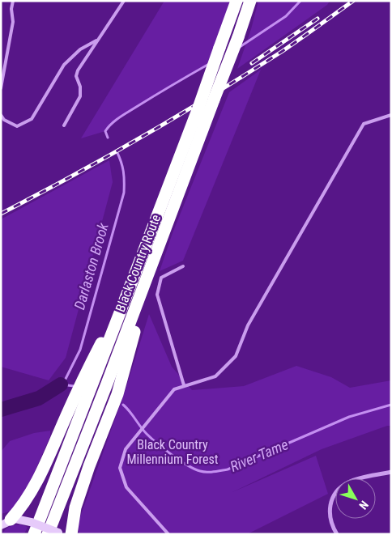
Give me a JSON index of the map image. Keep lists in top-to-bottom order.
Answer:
{
  "streets": {
    "highway": ["Black Country Route"]
  },
  "water": ["Darlaston Brook", "River Tame"],
  "parks": ["Black Country Millennium Forest"],
  "north": "bottom right"
}
